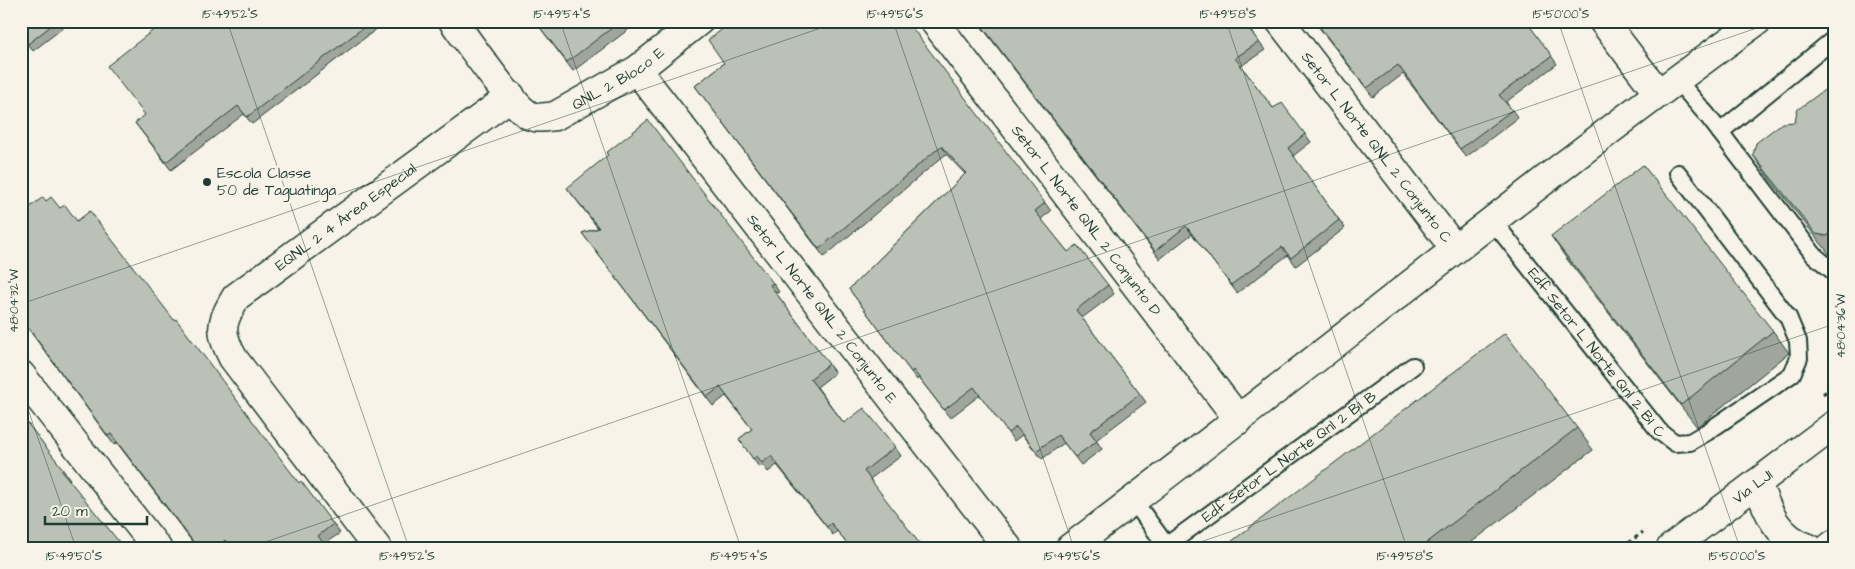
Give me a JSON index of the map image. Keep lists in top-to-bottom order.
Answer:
{
  "streets": {
    "street": [
      "QNL 2 Bloco E",
      "Setor L Norte QNL 2 Conjunto C",
      "EQNL 2 4 Área Especial",
      "Setor L Norte QNL 2 Conjunto D",
      "Setor L Norte QNL 2 Conjunto E",
      "Via LJ1"
    ],
    "lane": ["Edf Setor L Norte Qnl 2 BI C", "Edf Setor L Norte Qnl 2 BI B"]
  },
  "crossings": [
    ["QNL 2 Bloco E", "EQNL 2 4 Área Especial"],
    ["QNL 2 Bloco E", "Setor L Norte QNL 2 Conjunto E"]
  ],
  "places": ["Escola Classe 50 de Taguatinga"],
  "scale_bar": "20 m",
  "coordinates": [
    "15°49'52\"S",
    "15°49'54\"S",
    "15°49'56\"S",
    "15°49'58\"S",
    "15°50'00\"S",
    "48°04'32\"W",
    "48°04'36\"W",
    "15°49'50\"S"
  ]
}
